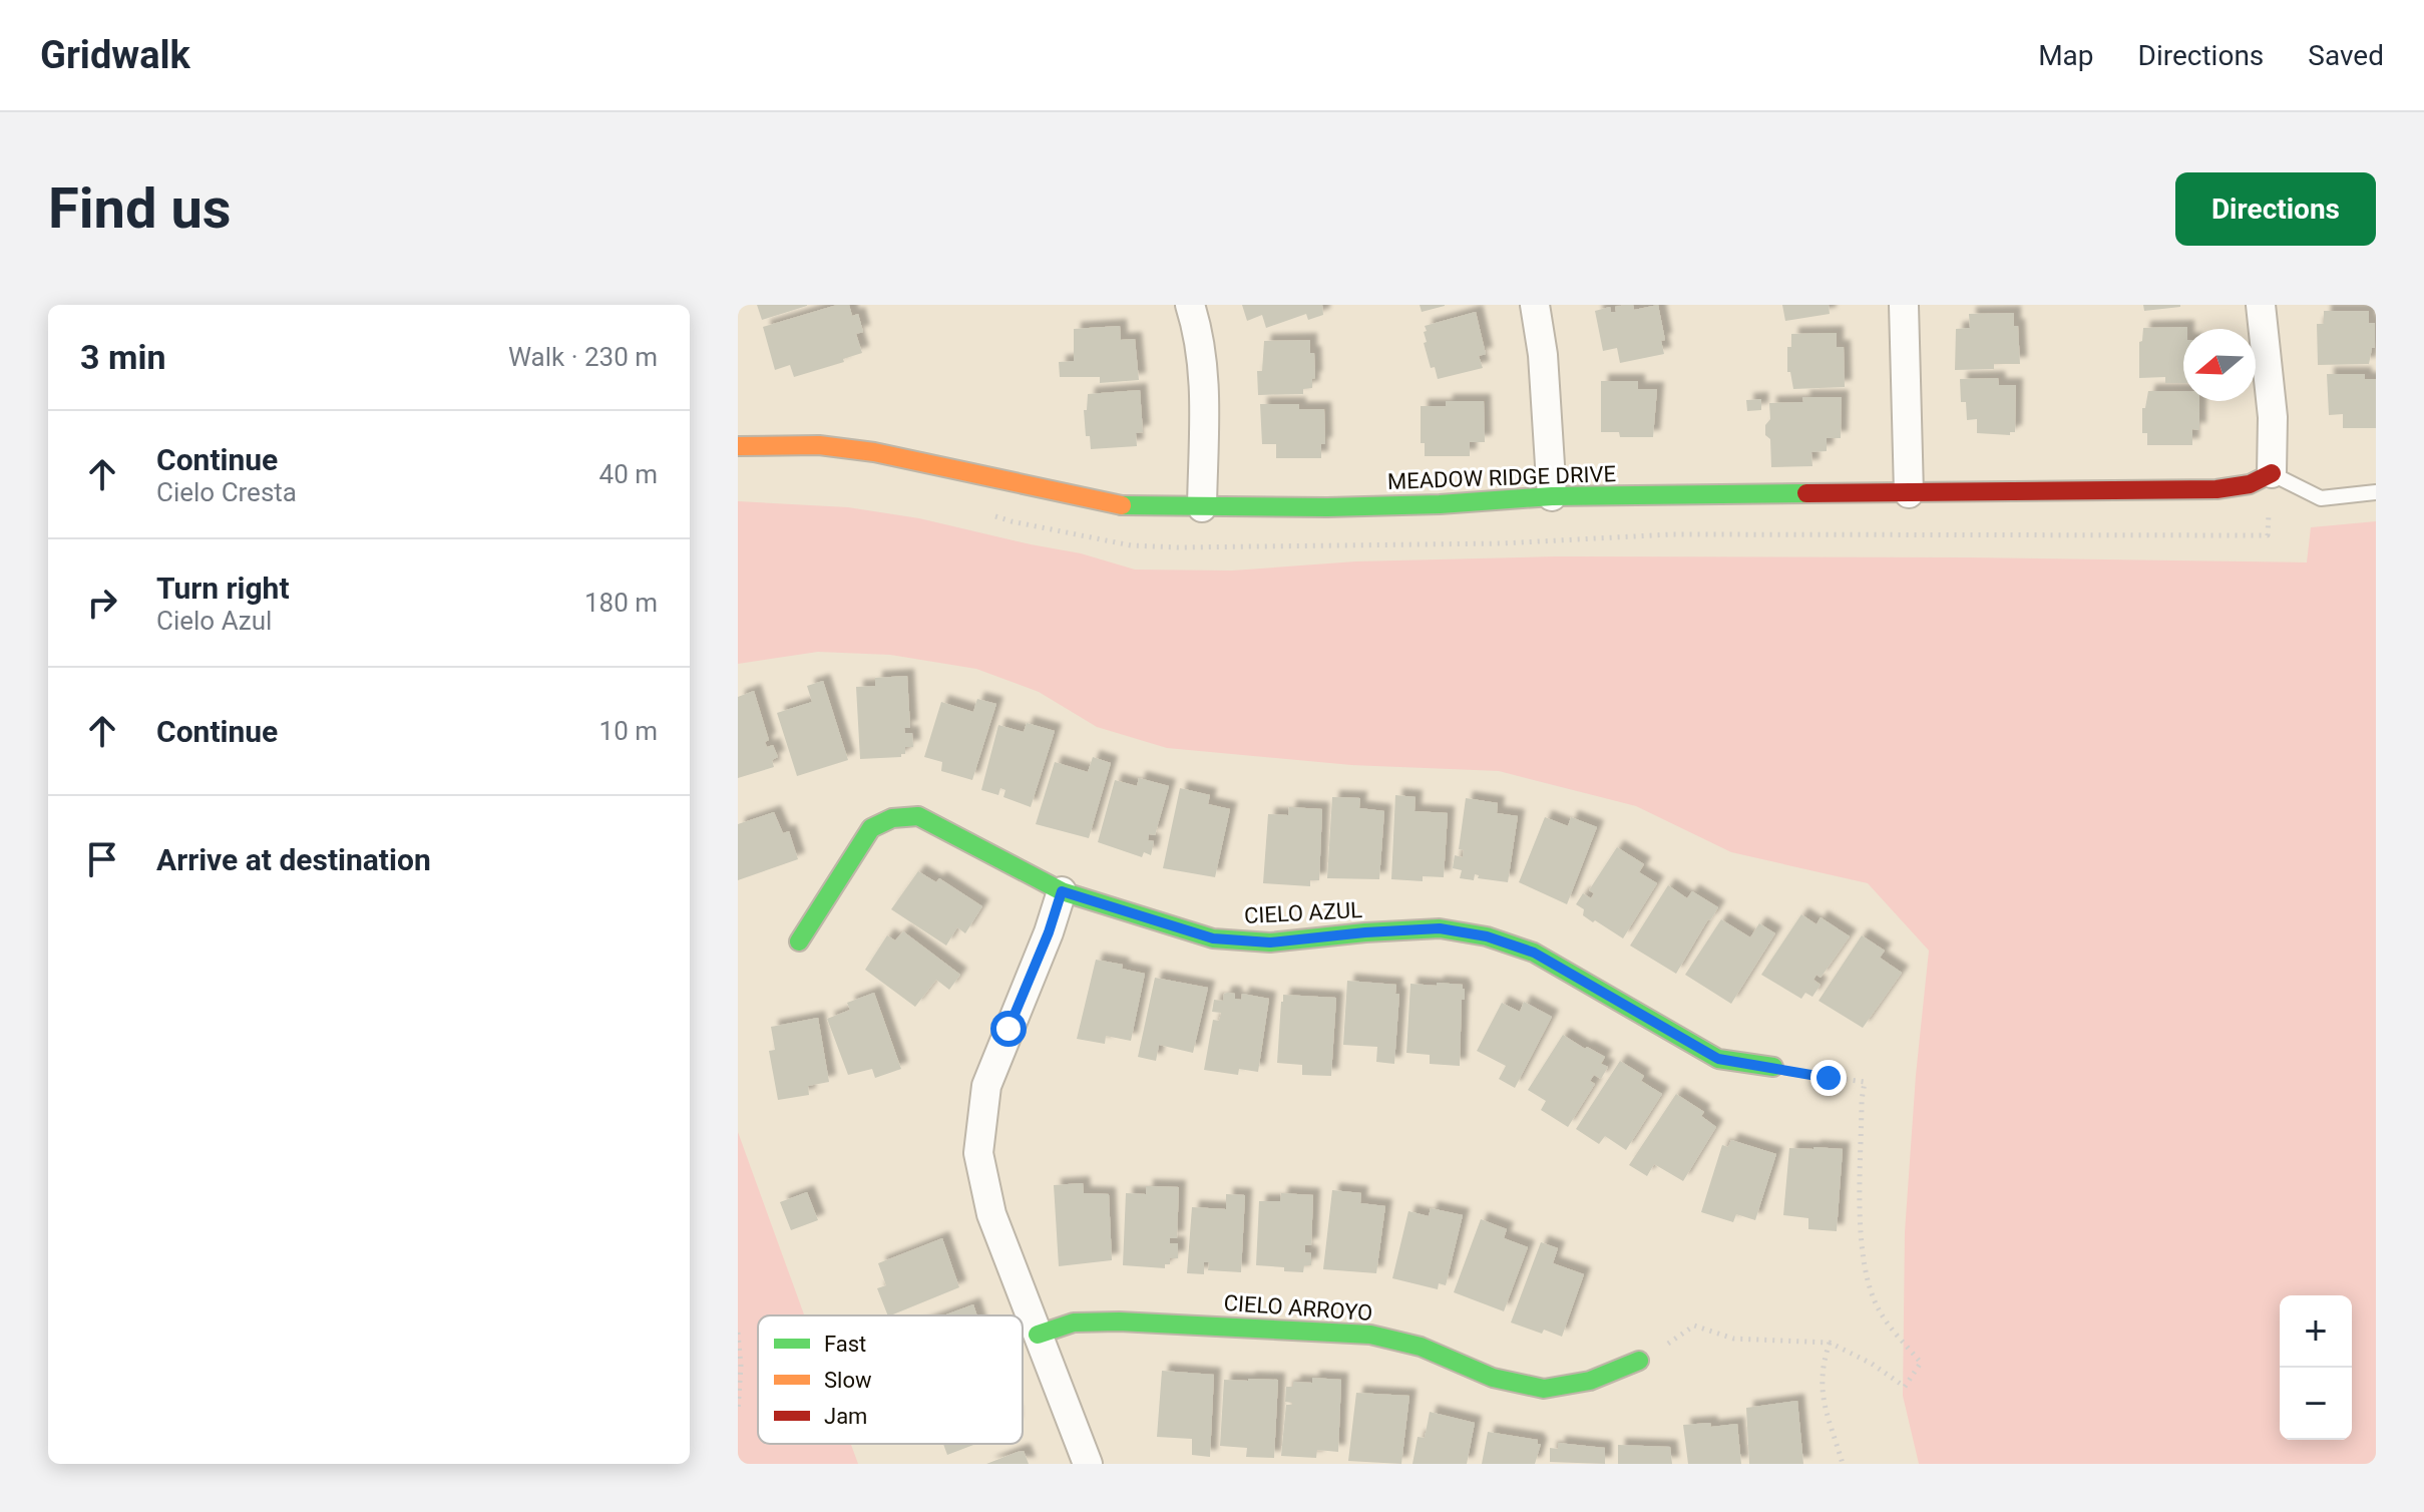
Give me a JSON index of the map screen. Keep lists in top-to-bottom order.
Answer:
{
  "streets": {
    "street": ["MEADOW RIDGE DRIVE", "CIELO AZUL", "CIELO ARROYO"]
  },
  "legend": ["Fast", "Slow", "Jam"],
  "north": "left",
  "page": {
    "header": "Gridwalk",
    "nav": ["Map", "Directions", "Saved"],
    "buttons": "Directions",
    "title": "Find us",
    "heading": ["3 min", "Walk · 230 m"],
    "list": [
      ["Continue", "Cielo Cresta", "40 m"],
      ["Turn right", "Cielo Azul", "180 m"],
      ["Continue", "10 m"],
      "Arrive at destination"
    ],
    "map_buttons": ["+", "−"]
  }
}
